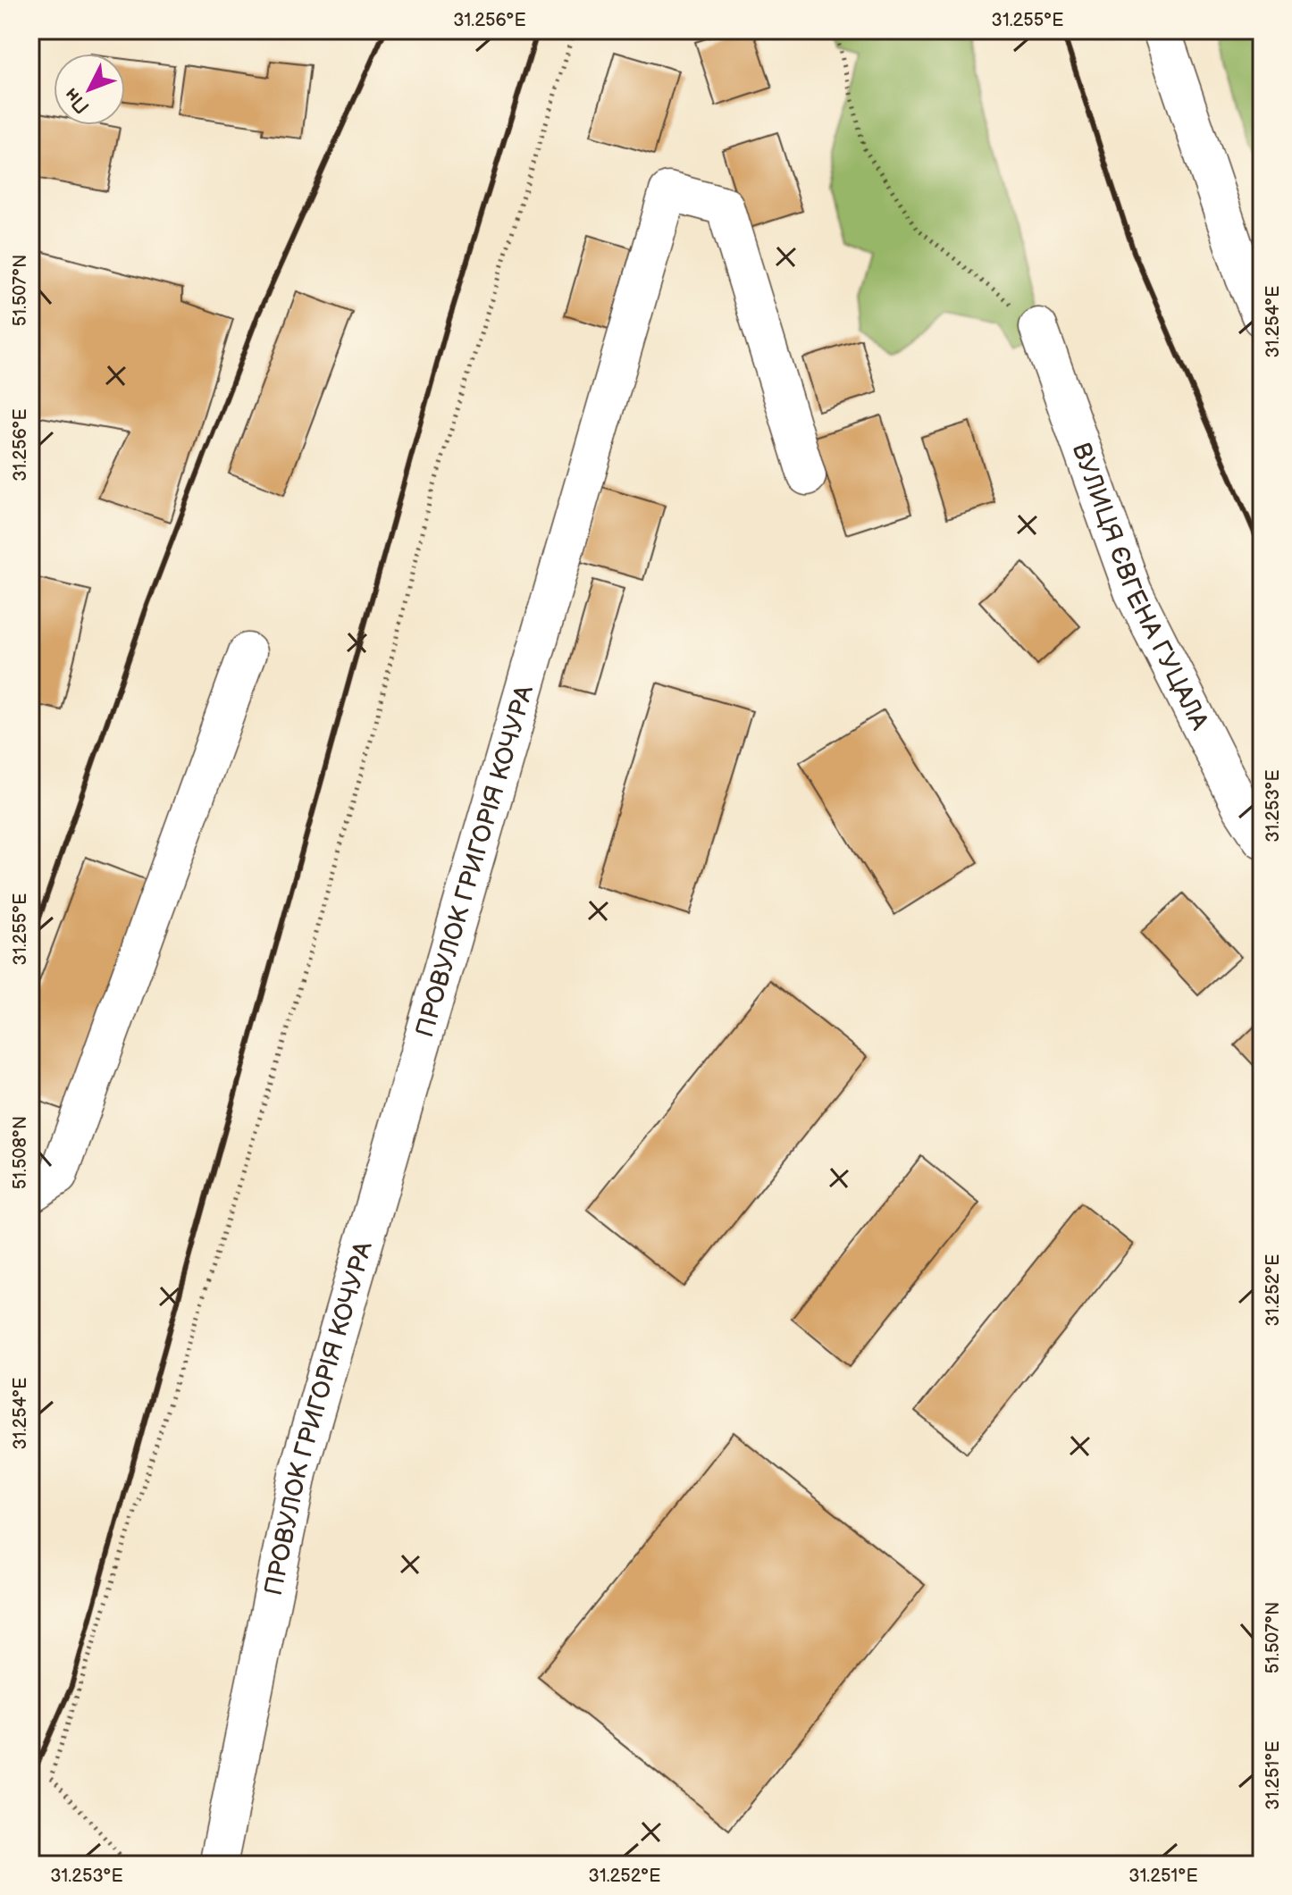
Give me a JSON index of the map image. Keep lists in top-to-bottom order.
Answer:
{
  "streets": {
    "street": ["ВУЛИЦЯ ЄВГЕНА ГУЦАЛА", "ПРОВУЛОК ГРИГОРІЯ КОЧУРА"]
  },
  "north": "bottom left",
  "coordinates": [
    "31.256°E",
    "31.255°E",
    "51.507°N",
    "31.254°E",
    "31.253°E",
    "51.508°N",
    "31.252°E",
    "31.251°E"
  ]
}
